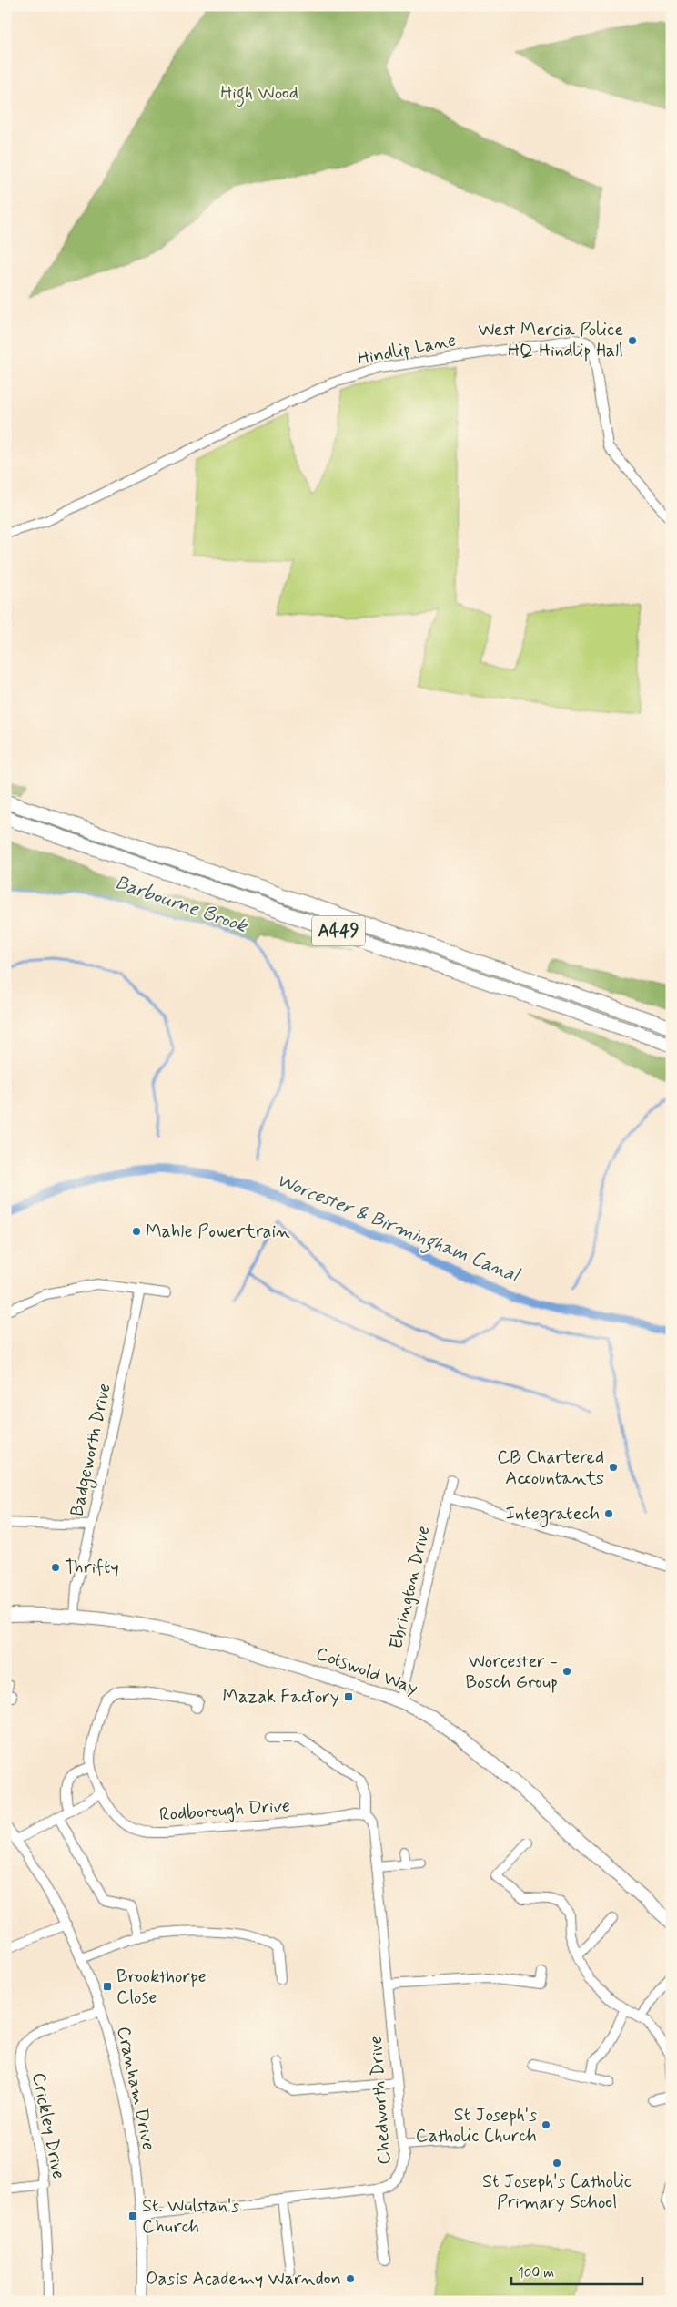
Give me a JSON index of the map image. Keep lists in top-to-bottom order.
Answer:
{
  "streets": {
    "highway": ["A449"],
    "main road": ["Cotswold Way"],
    "street": [
      "Hindlip Lane",
      "Badgeworth Drive",
      "Ebrington Drive",
      "Rodborough Drive",
      "Cranham Drive",
      "Chedworth Drive",
      "Crickley Drive"
    ]
  },
  "crossings": [
    ["Badgeworth Drive", "Cotswold Way"],
    ["Ebrington Drive", "Cotswold Way"],
    ["Rodborough Drive", "Chedworth Drive"],
    ["Cranham Drive", "Chedworth Drive"],
    ["Cranham Drive", "Crickley Drive"]
  ],
  "water": ["Barbourne Brook", "Worcester & Birmingham Canal"],
  "parks": ["High Wood"],
  "places": {
    "other": [
      "West Mercia Police HQ Hindlip Hall",
      "Mahle Powertrain",
      "CB Chartered Accountants",
      "Integratech",
      "Thrifty",
      "Worcester - Bosch Group",
      "St Joseph's Catholic Church",
      "St Joseph's Catholic Primary School",
      "Oasis Academy Warndon"
    ],
    "transit": ["Mazak Factory", "Brookthorpe Close", "St. Wulstan's Church"]
  },
  "scale_bar": "100 m"
}
